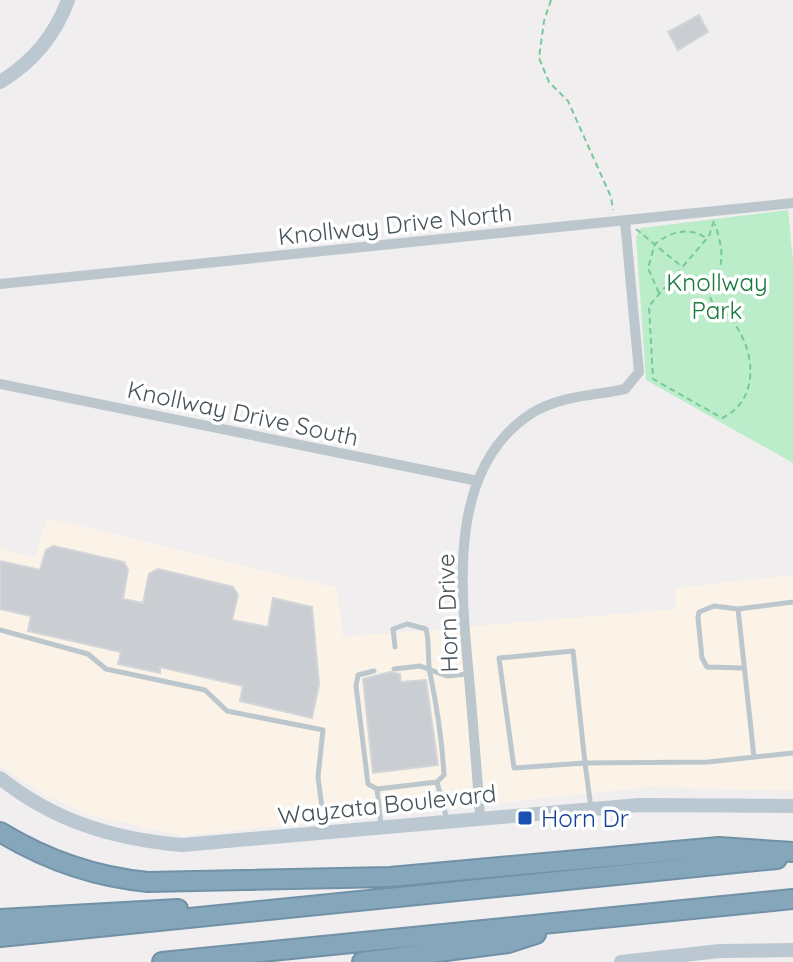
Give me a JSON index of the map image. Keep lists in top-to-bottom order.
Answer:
{
  "streets": {
    "street": [
      "Knollway Drive North",
      "Knollway Drive South",
      "Horn Drive",
      "Wayzata Boulevard"
    ]
  },
  "crossings": [
    ["Knollway Drive North", "Horn Drive"],
    ["Knollway Drive South", "Horn Drive"],
    ["Horn Drive", "Wayzata Boulevard"]
  ],
  "parks": ["Knollway Park"],
  "places": {
    "transit": ["Horn Dr"]
  }
}
